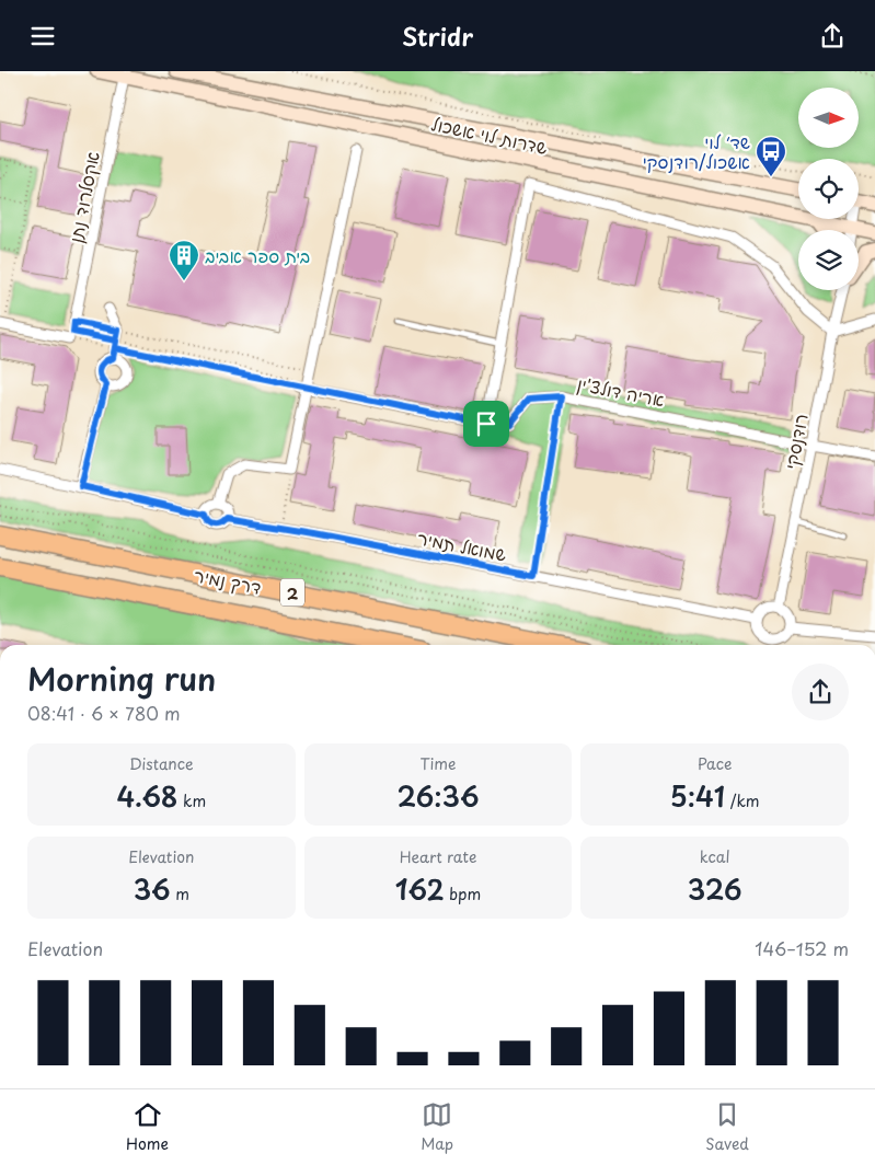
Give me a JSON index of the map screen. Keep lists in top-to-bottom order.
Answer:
{
  "streets": {
    "highway": ["דרך נמיר", "2"],
    "street": [
      "שדרות לוי אשכול",
      "אקסלרוד נתן",
      "אריה דולצ'ין",
      "רודנסקי",
      "שמואל תמיר"
    ]
  },
  "crossings": [
    ["שדרות לוי אשכול", "אקסלרוד נתן"],
    ["אריה דולצ'ין", "רודנסקי"],
    ["רודנסקי", "שמואל תמיר"]
  ],
  "places": {
    "bus stop": ["שד׳ לוי אשכול/רודנסקי"],
    "building": ["בית ספר אביב"]
  },
  "north": "right",
  "page": {
    "header": "Stridr",
    "heading": ["Morning run", "08:41 · 6 × 780 m"],
    "stats": [
      ["Distance", "4.68 km"],
      ["Time", "26:36"],
      ["Pace", "5:41 /km"],
      ["Elevation", "36 m"],
      ["Heart rate", "162 bpm"],
      ["kcal", "326"]
    ],
    "chart": ["Elevation", "146–152 m"],
    "tabs": ["Home", "Map", "Saved"]
  }
}
